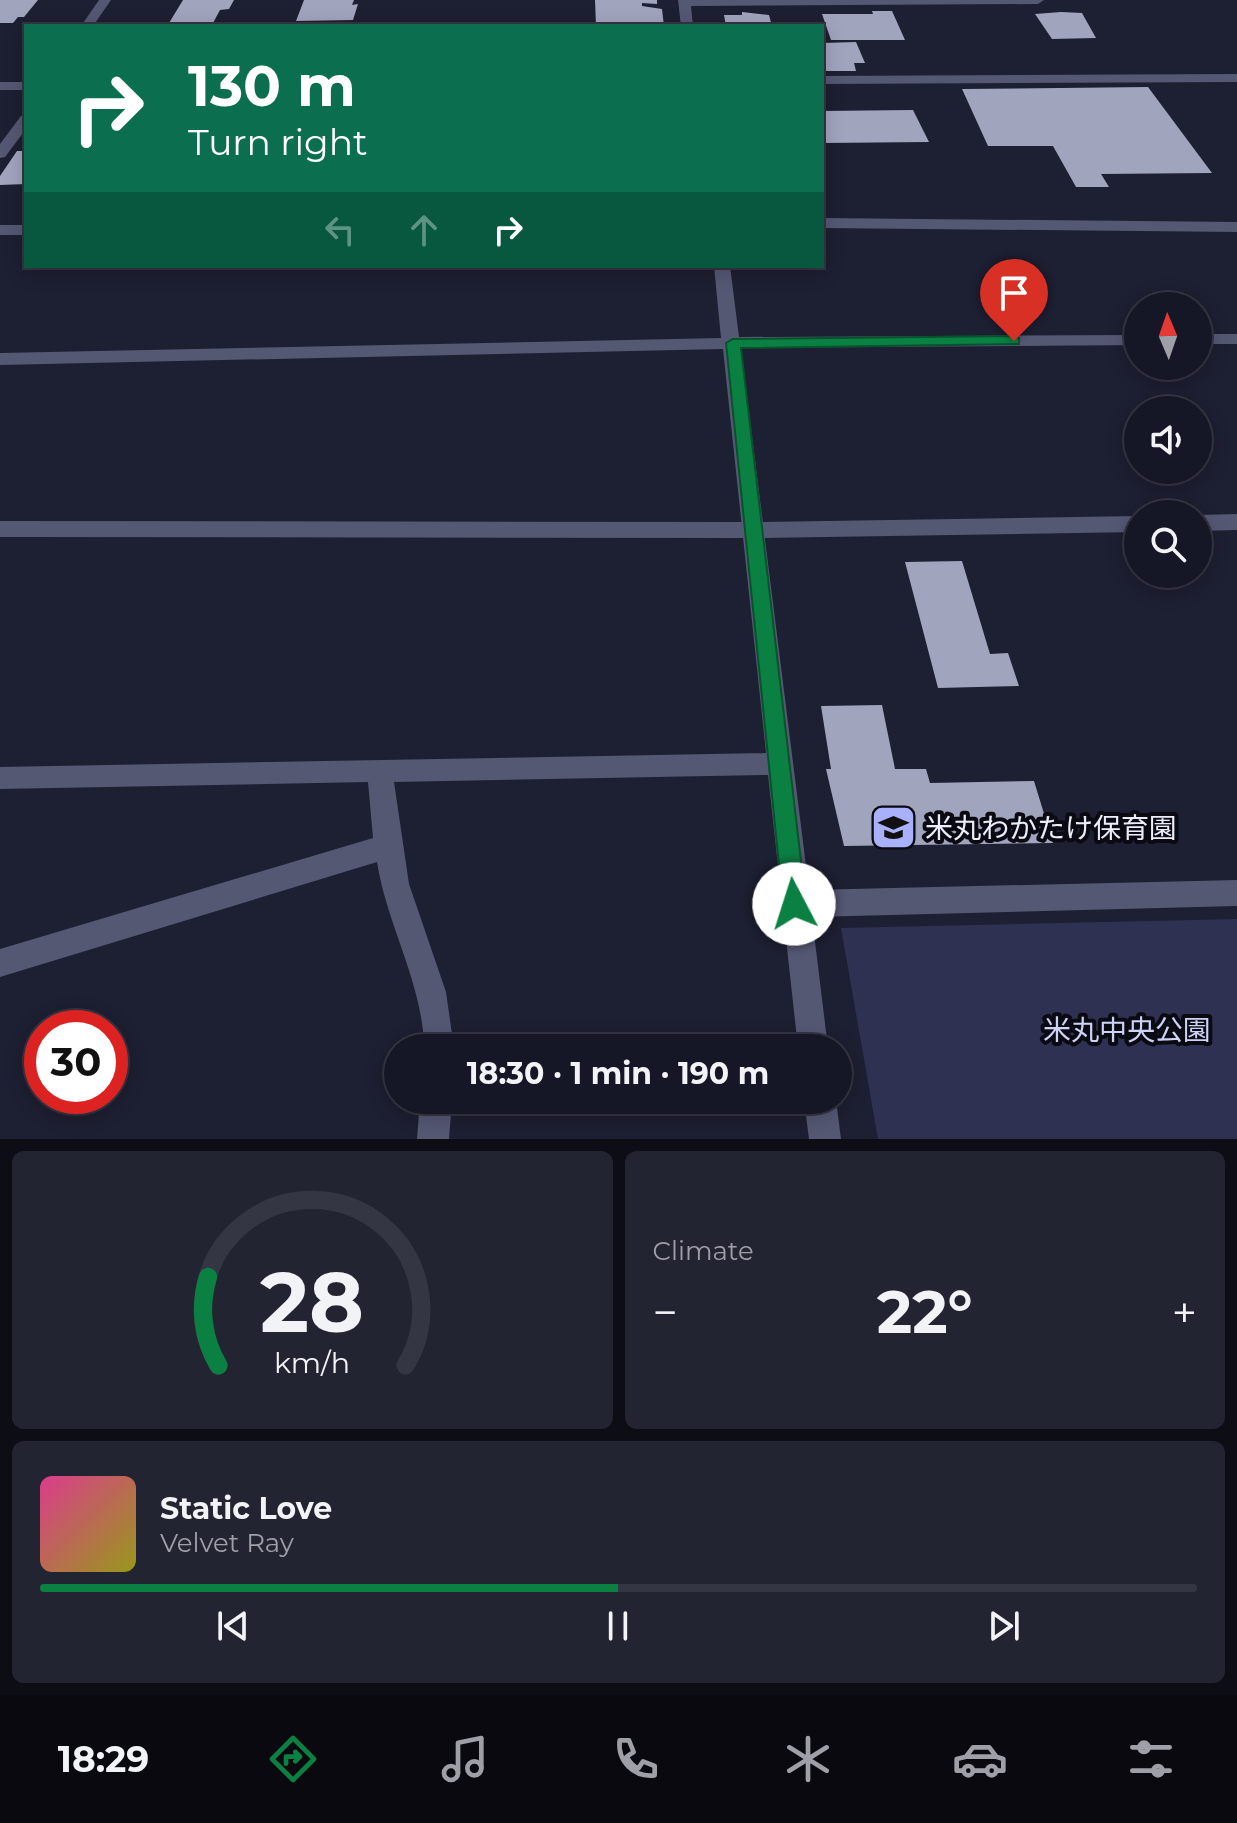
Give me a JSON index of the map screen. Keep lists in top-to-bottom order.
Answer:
{
  "parks": ["米丸中央公園"],
  "places": {
    "school or university": ["米丸わかたけ保育園"]
  },
  "north": "top",
  "page": {
    "turn": ["130 m", "Turn right"],
    "limit": "30",
    "trip": "18:30 · 1 min · 190 m",
    "tile": "Climate",
    "heat": ["−", "22°", "+"],
    "song": ["Static Love", "Velvet Ray"],
    "tabs": "18:29",
    "gauge": ["28", "km/h"]
  }
}
